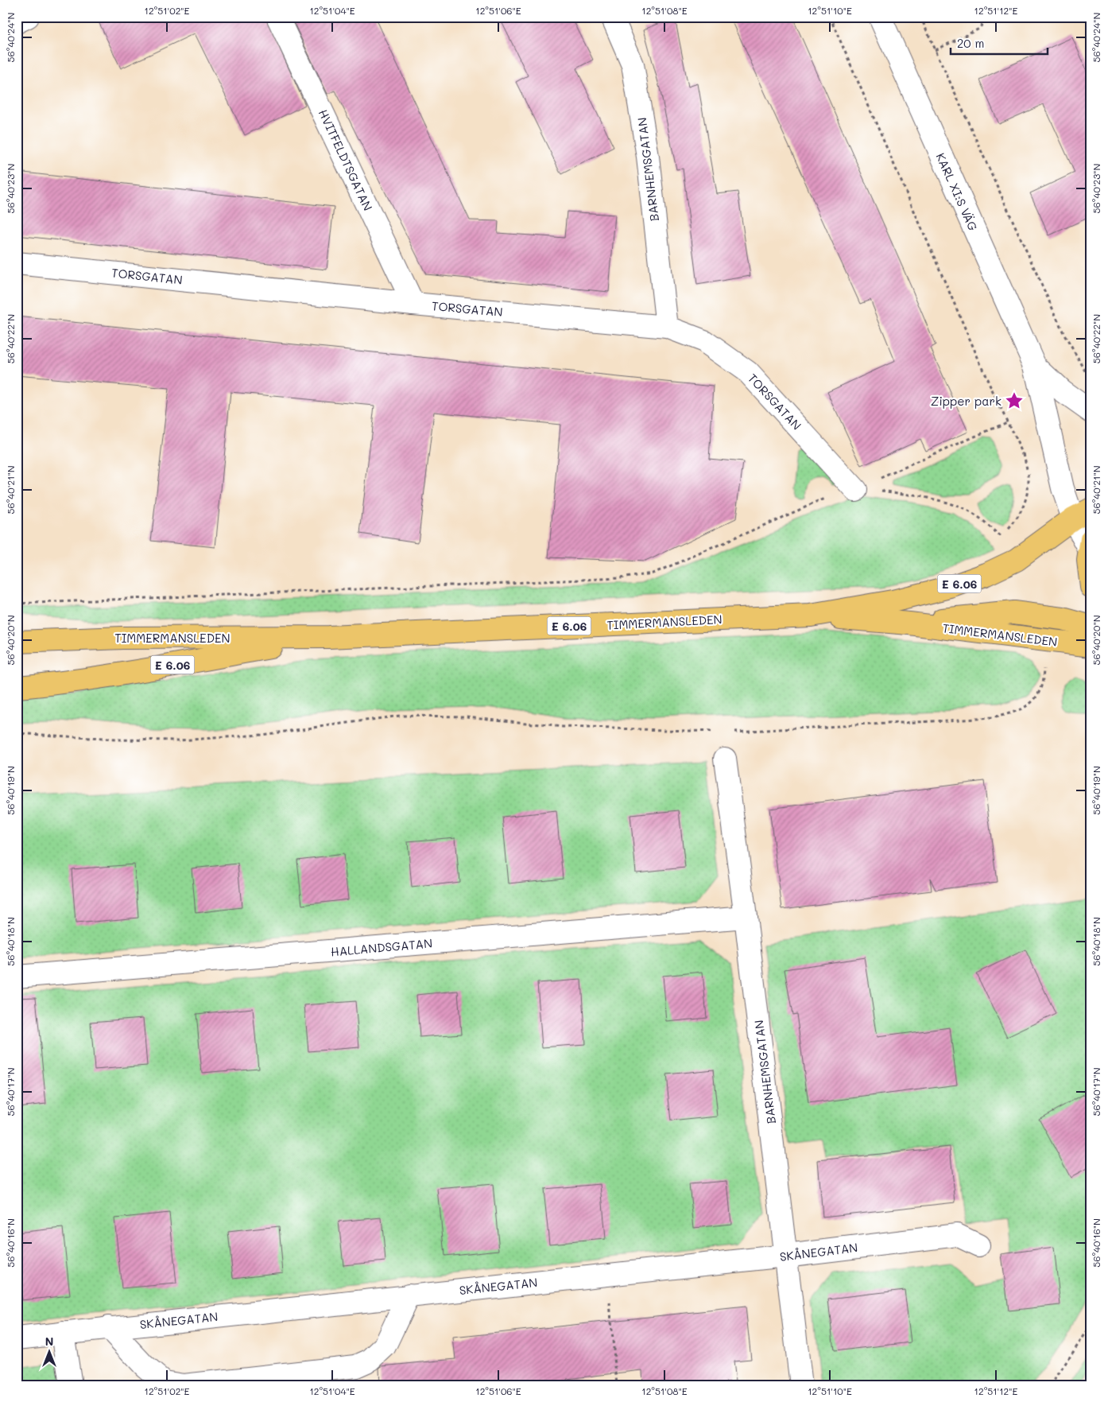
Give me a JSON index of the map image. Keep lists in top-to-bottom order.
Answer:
{
  "streets": {
    "highway": ["E 6.06", "TIMMERMANSLEDEN"],
    "street": [
      "HVITFELDTSGATAN",
      "BARNHEMSGATAN",
      "KARL XI:S VÄG",
      "TORSGATAN",
      "HALLANDSGATAN",
      "SKÅNEGATAN"
    ]
  },
  "crossings": [
    ["HVITFELDTSGATAN", "TORSGATAN"],
    ["BARNHEMSGATAN", "TORSGATAN"],
    ["BARNHEMSGATAN", "HALLANDSGATAN"],
    ["BARNHEMSGATAN", "SKÅNEGATAN"],
    ["KARL XI:S VÄG", "TIMMERMANSLEDEN"]
  ],
  "places": {
    "place": ["Zipper park"]
  },
  "scale_bar": "20 m",
  "north": "top",
  "coordinates": [
    "12°51'02\"E",
    "12°51'04\"E",
    "12°51'06\"E",
    "12°51'08\"E",
    "12°51'10\"E",
    "12°51'12\"E",
    "56°40'24\"N",
    "56°40'23\"N",
    "56°40'22\"N",
    "56°40'21\"N",
    "56°40'20\"N",
    "56°40'19\"N",
    "56°40'18\"N",
    "56°40'17\"N",
    "56°40'16\"N"
  ]
}
